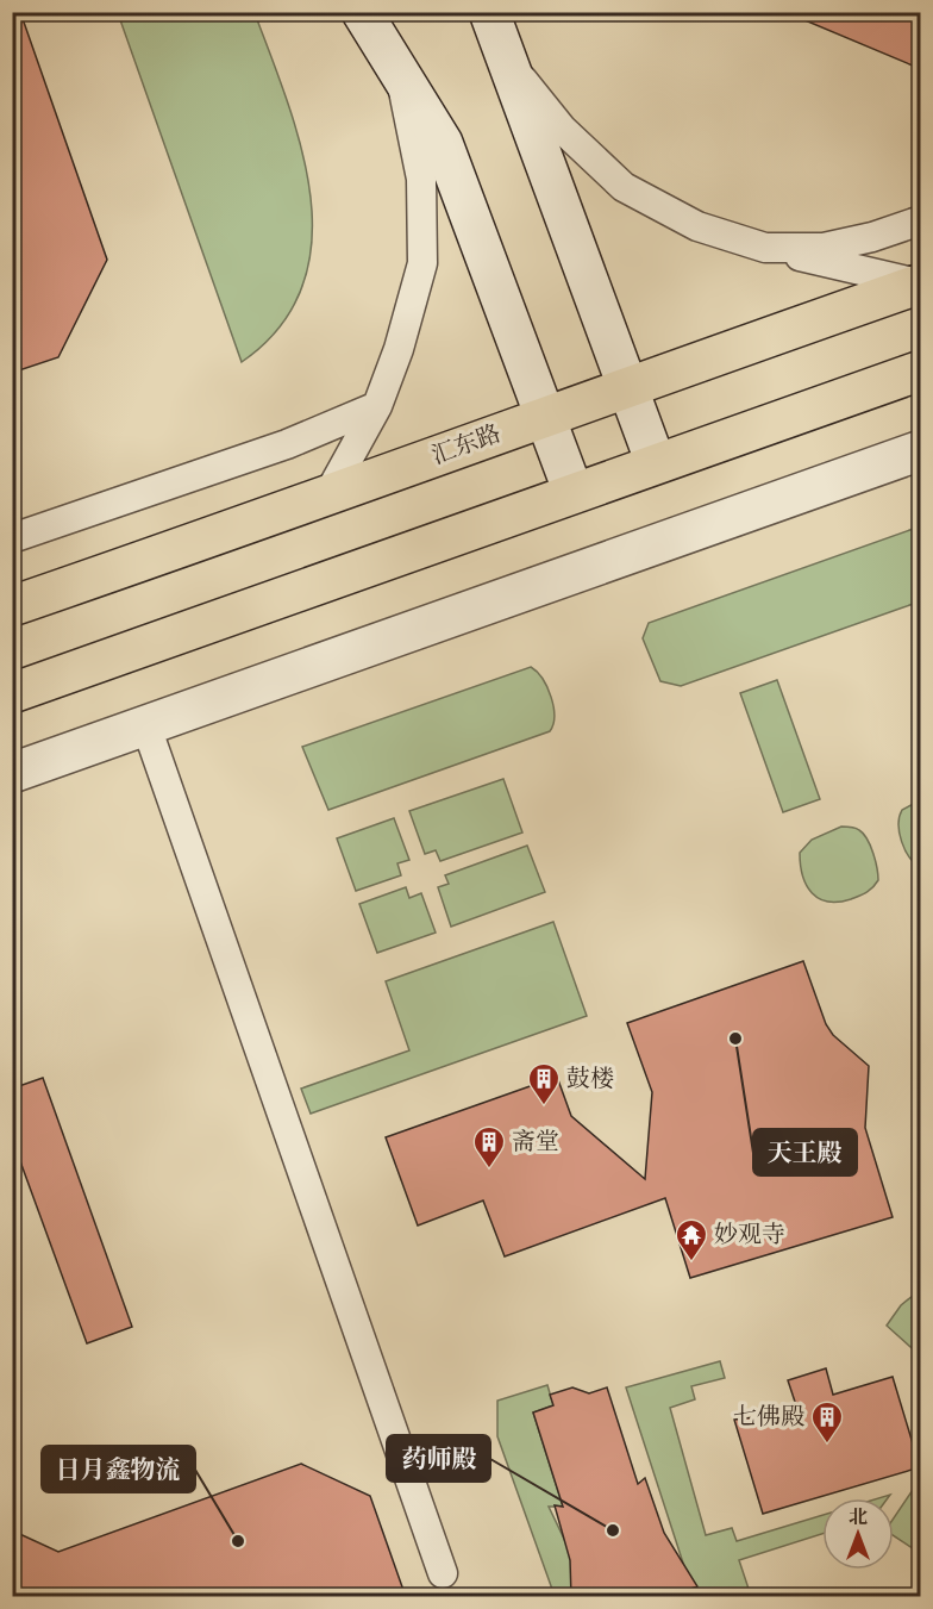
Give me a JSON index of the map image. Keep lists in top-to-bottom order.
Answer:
{
  "streets": {
    "main road": ["汇东路"]
  },
  "places": {
    "other": ["天王殿", "药师殿", "日月鑫物流"],
    "building": ["鼓楼", "斋堂", "七佛殿"],
    "temple": ["妙观寺"]
  },
  "north": "top"
}
